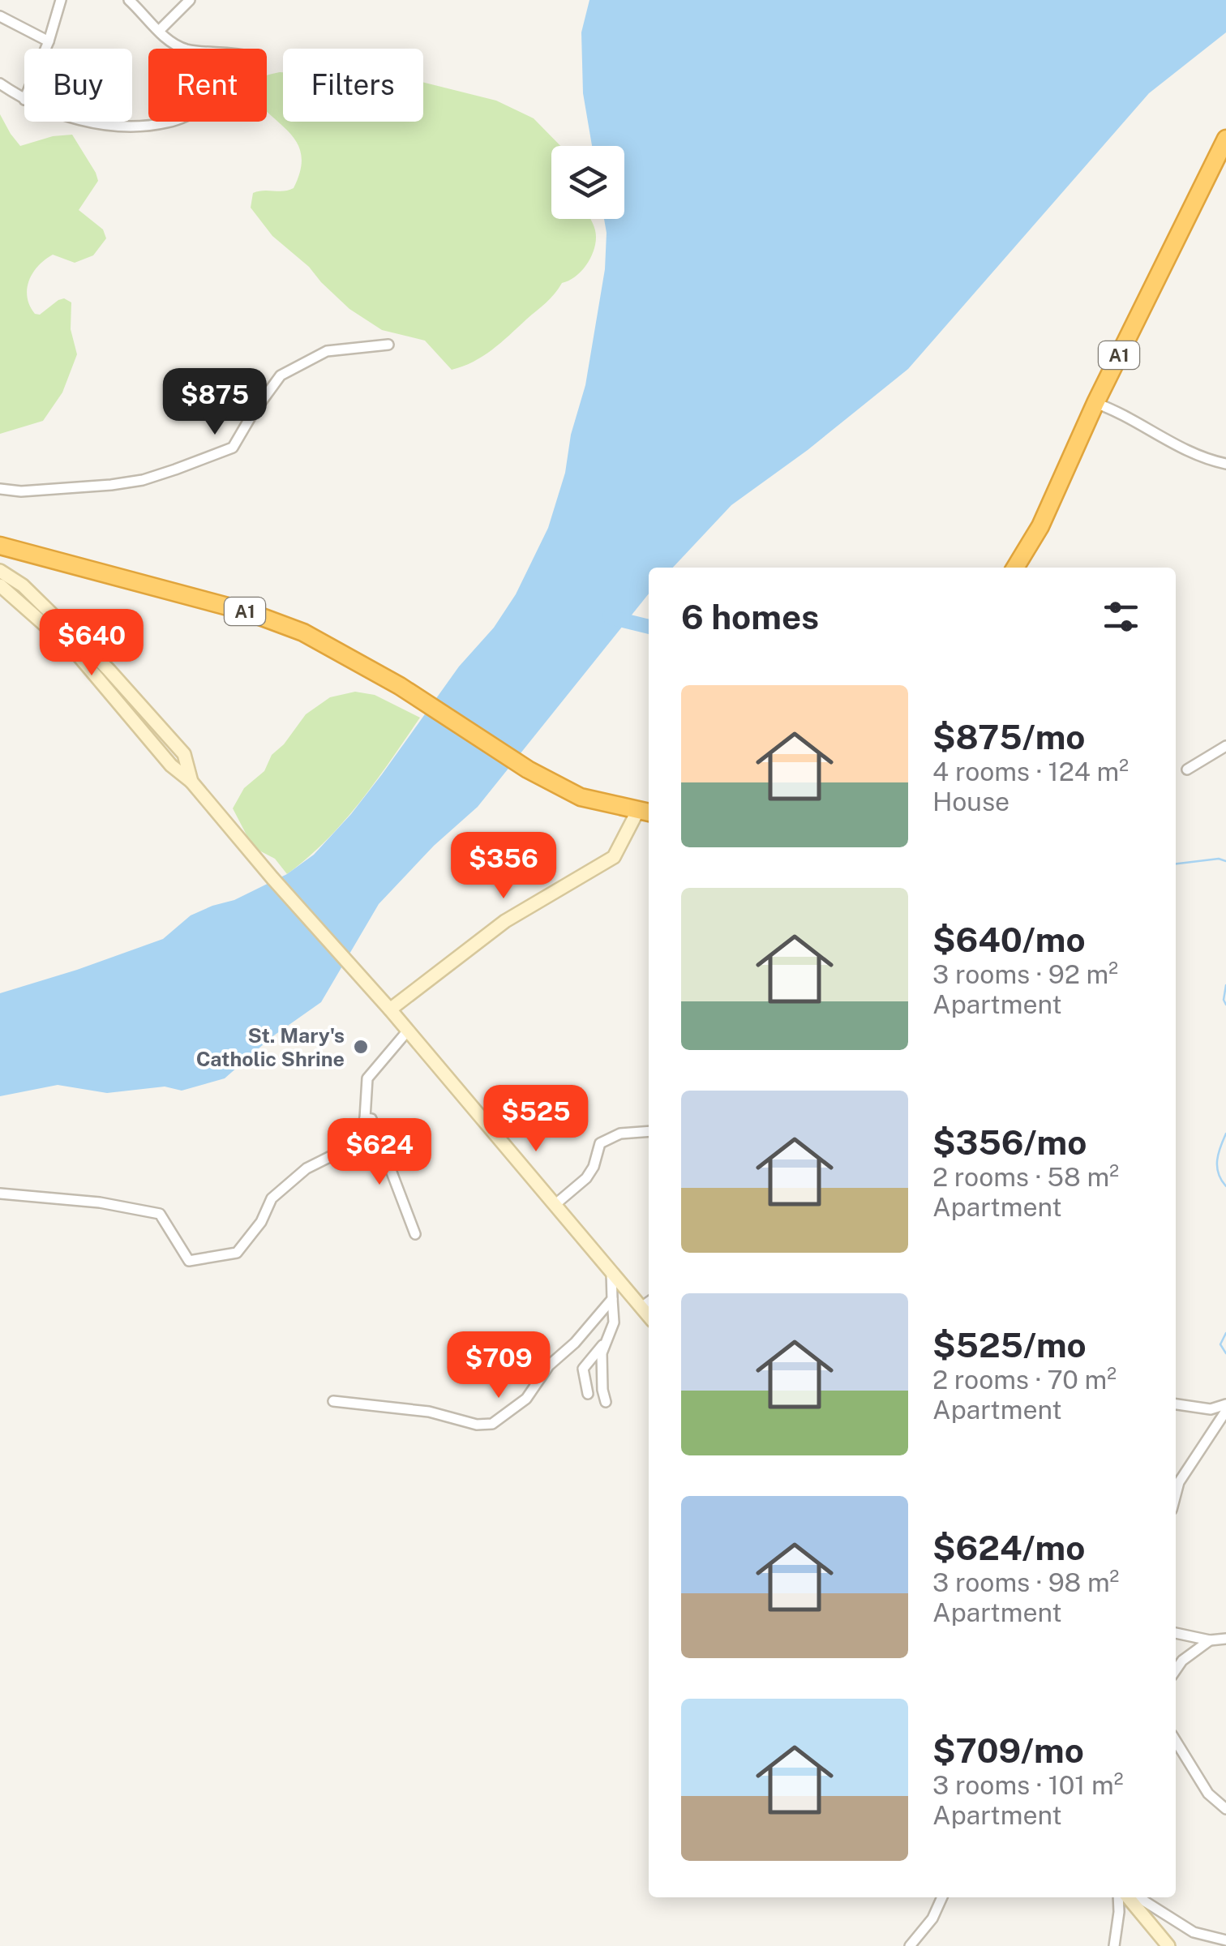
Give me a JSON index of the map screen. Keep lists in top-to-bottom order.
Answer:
{
  "streets": {
    "highway": ["A1"]
  },
  "places": ["St. Mary's Catholic Shrine"],
  "page": {
    "chip": ["Buy", "Rent", "Filters"],
    "price": [
      "$875",
      "$640",
      "$356",
      "$525",
      "$624",
      "$709"
    ],
    "heading": "6 homes",
    "list": [
      {
        "name": "$875/mo",
        "note": "4 rooms · 124 m² · House"
      },
      {
        "name": "$640/mo",
        "note": "3 rooms · 92 m² · Apartment"
      },
      {
        "name": "$356/mo",
        "note": "2 rooms · 58 m² · Apartment"
      },
      {
        "name": "$525/mo",
        "note": "2 rooms · 70 m² · Apartment"
      },
      {
        "name": "$624/mo",
        "note": "3 rooms · 98 m² · Apartment"
      },
      {
        "name": "$709/mo",
        "note": "3 rooms · 101 m² · Apartment"
      }
    ]
  }
}
